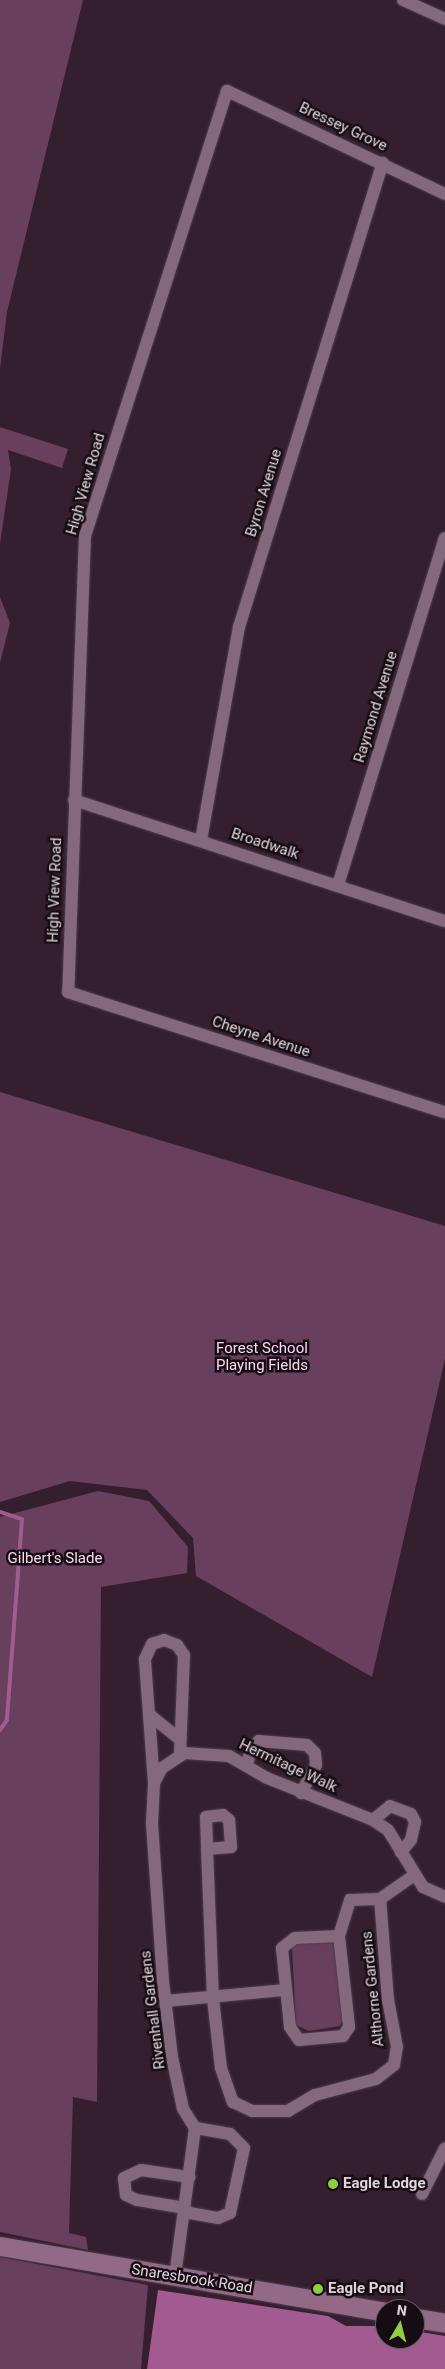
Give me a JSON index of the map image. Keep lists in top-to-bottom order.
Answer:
{
  "streets": {
    "street": [
      "Bressey Grove",
      "High View Road",
      "Byron Avenue",
      "Raymond Avenue",
      "Broadwalk",
      "Cheyne Avenue",
      "Hermitage Walk",
      "Althorne Gardens",
      "Rivenhall Gardens",
      "Snaresbrook Road"
    ]
  },
  "crossings": [
    ["Bressey Grove", "High View Road"],
    ["Bressey Grove", "Byron Avenue"],
    ["High View Road", "Broadwalk"],
    ["High View Road", "Cheyne Avenue"],
    ["Byron Avenue", "Broadwalk"],
    ["Raymond Avenue", "Broadwalk"],
    ["Hermitage Walk", "Rivenhall Gardens"]
  ],
  "parks": ["Forest School Playing Fields", "Gilbert's Slade"],
  "places": ["Eagle Lodge", "Eagle Pond"],
  "north": "top"
}
